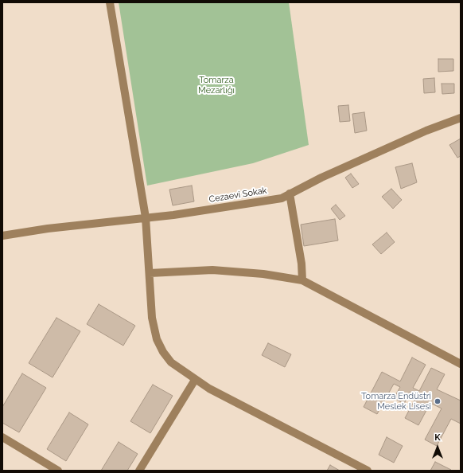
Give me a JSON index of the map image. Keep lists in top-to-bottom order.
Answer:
{
  "streets": {
    "street": ["Cezaevi Sokak"]
  },
  "parks": ["Tomarza Mezarlığı"],
  "places": ["Tomarza Endüstri Meslek Lisesi"],
  "north": "top"
}
